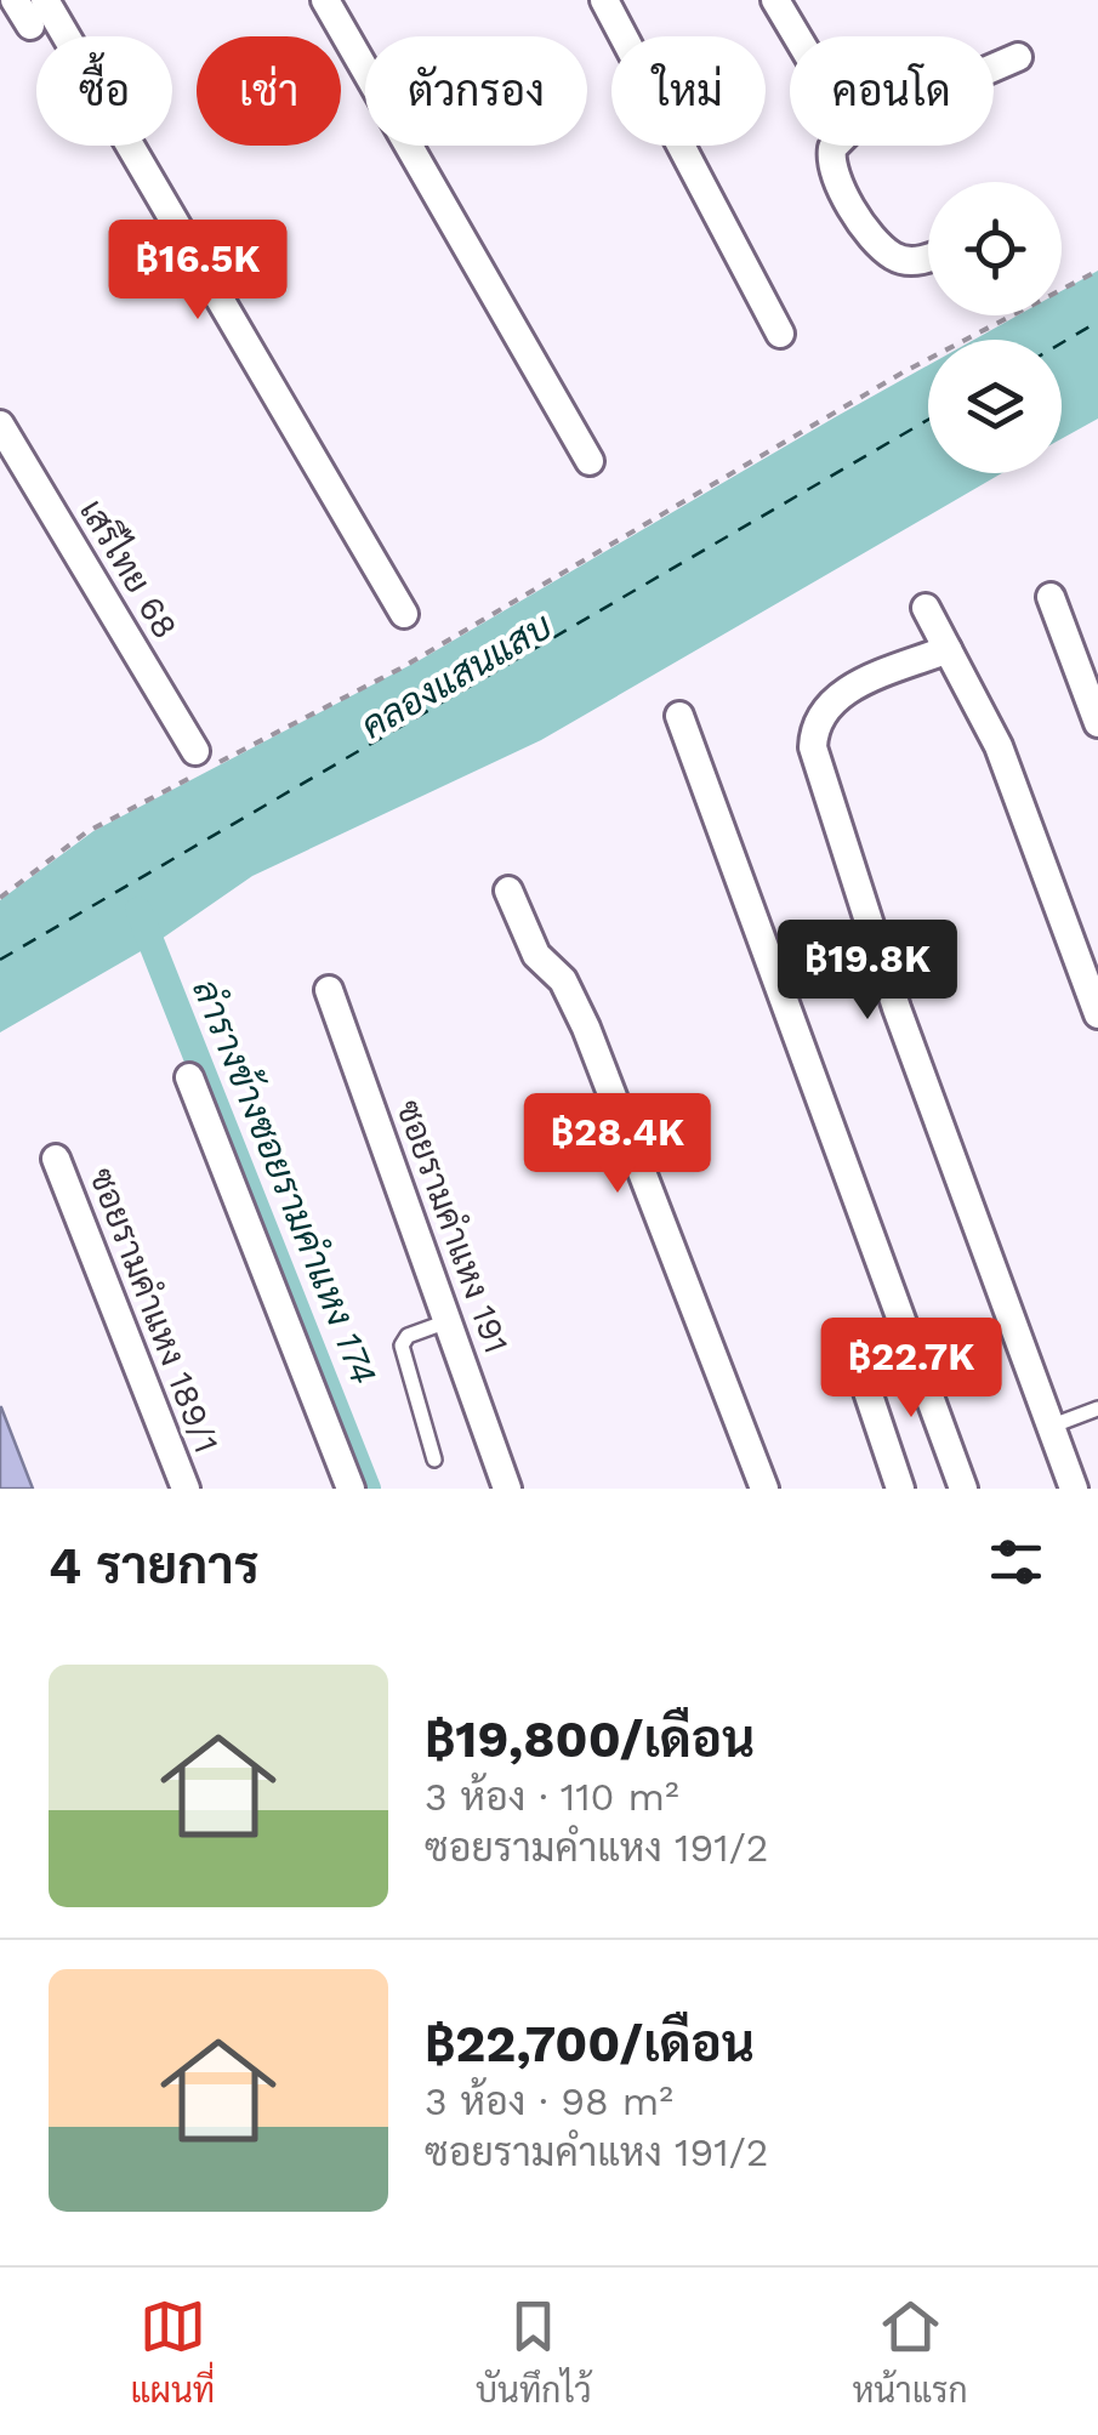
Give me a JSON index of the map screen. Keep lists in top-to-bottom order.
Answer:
{
  "streets": {
    "street": ["เสรีไทย 68", "ซอยรามคำแหง 191", "ซอยรามคำแหง 189/1"]
  },
  "water": ["คลองแสนแสบ", "ลำรางข้างซอยรามคำแหง 174"],
  "page": {
    "chip": [
      "ซื้อ",
      "เช่า",
      "ตัวกรอง",
      "ใหม่",
      "คอนโด"
    ],
    "price": [
      "฿16.5K",
      "฿19.8K",
      "฿28.4K",
      "฿22.7K"
    ],
    "heading": "4 รายการ",
    "list": [
      {
        "name": "฿19,800/เดือน",
        "note": "3 ห้อง · 110 m² · ซอยรามคำแหง 191/2"
      },
      {
        "name": "฿22,700/เดือน",
        "note": "3 ห้อง · 98 m² · ซอยรามคำแหง 191/2"
      }
    ],
    "tabs": ["แผนที่", "บันทึกไว้", "หน้าแรก"]
  }
}
